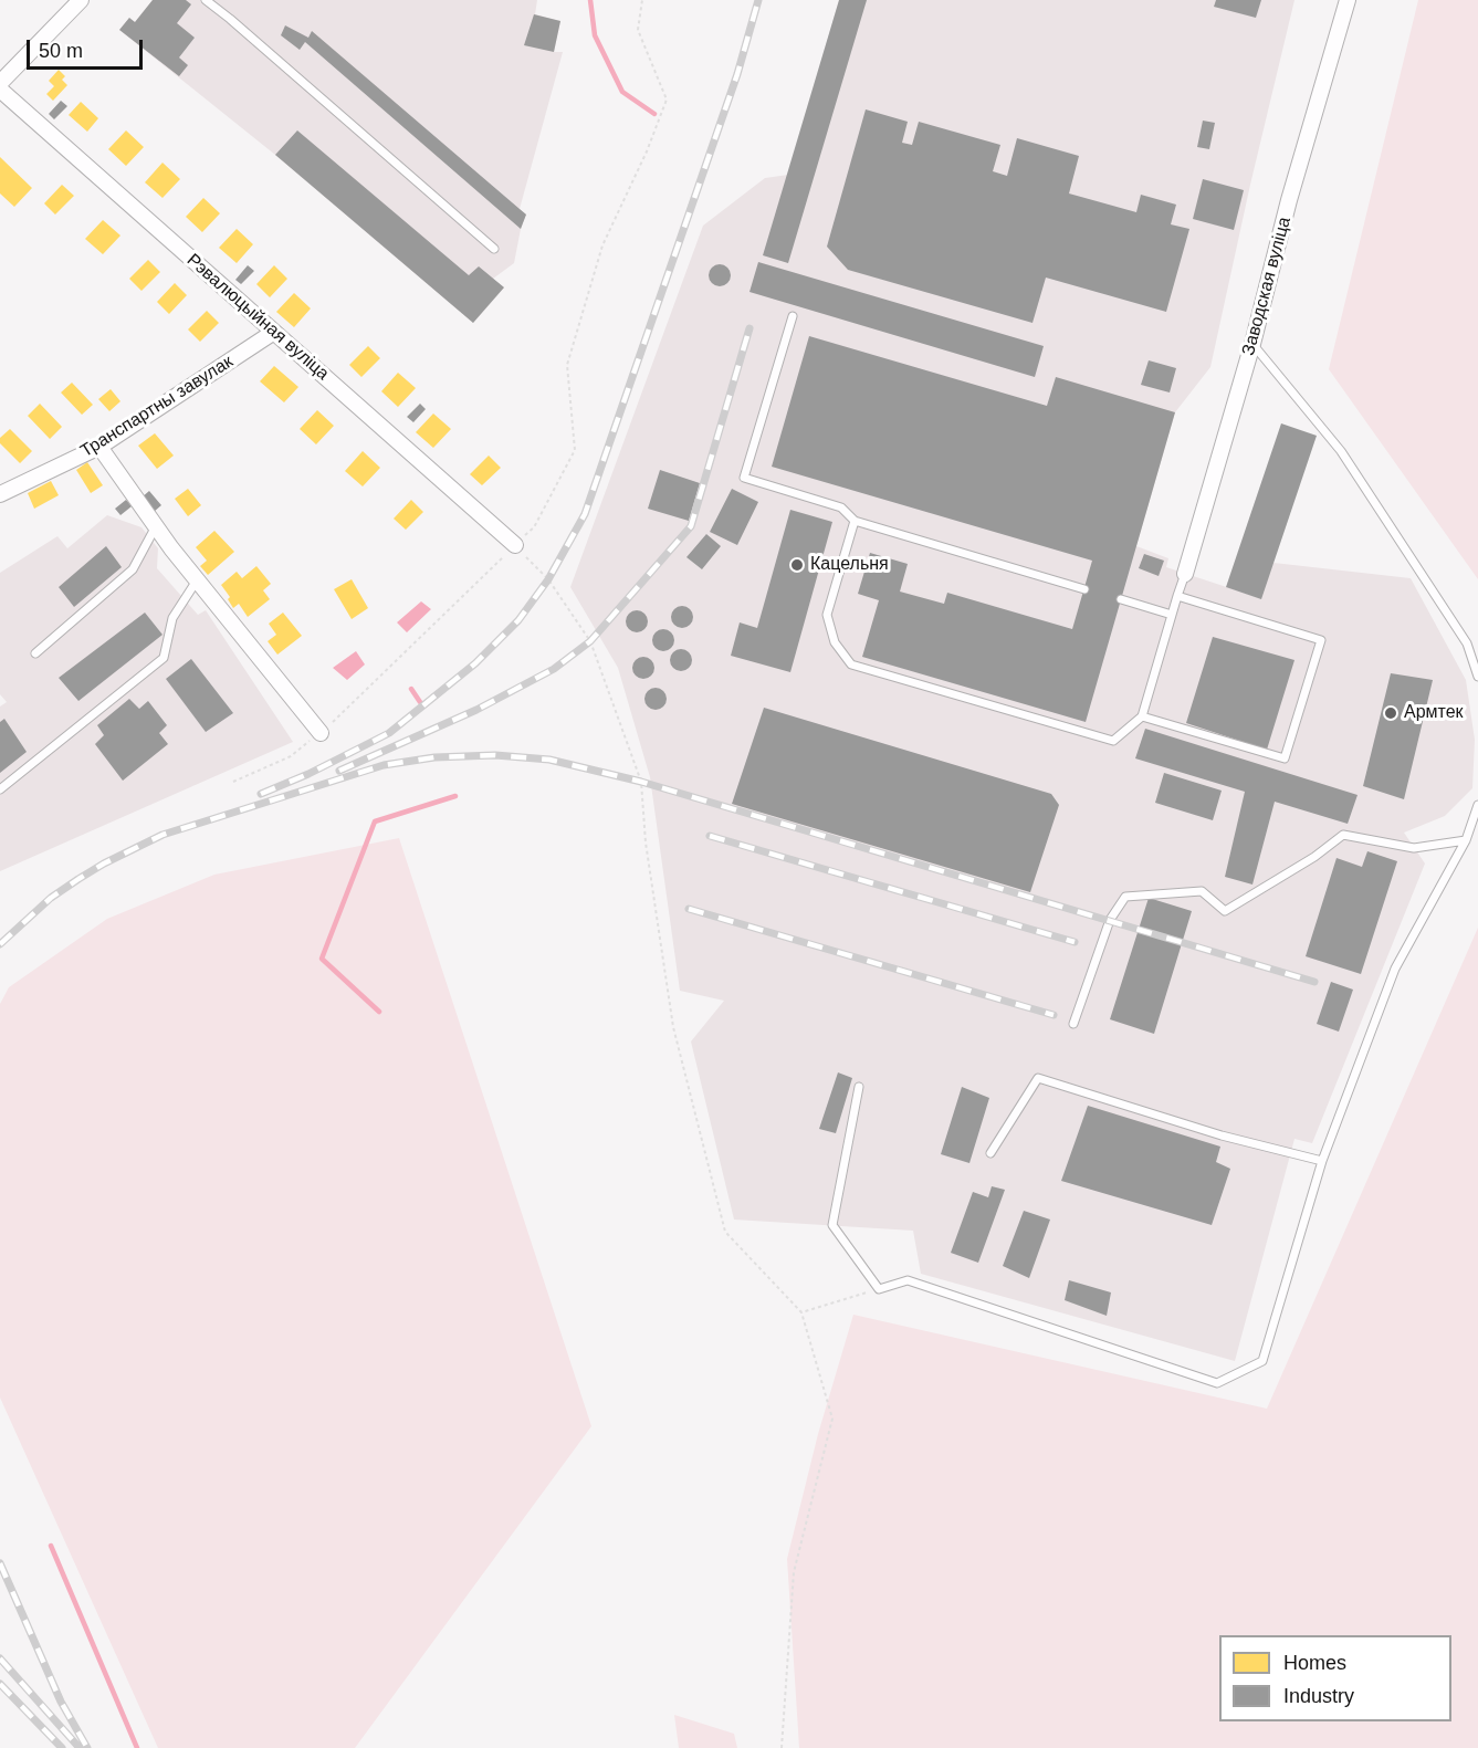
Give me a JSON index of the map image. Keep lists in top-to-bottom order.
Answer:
{
  "streets": {
    "street": ["Заводская вуліца", "Рэвалюцыйная вуліца", "Транспартны завулак"]
  },
  "crossings": [
    ["Рэвалюцыйная вуліца", "Транспартны завулак"]
  ],
  "places": ["Кацельня", "Армтек"],
  "legend": ["Homes", "Industry"],
  "scale_bar": "50 m"
}
